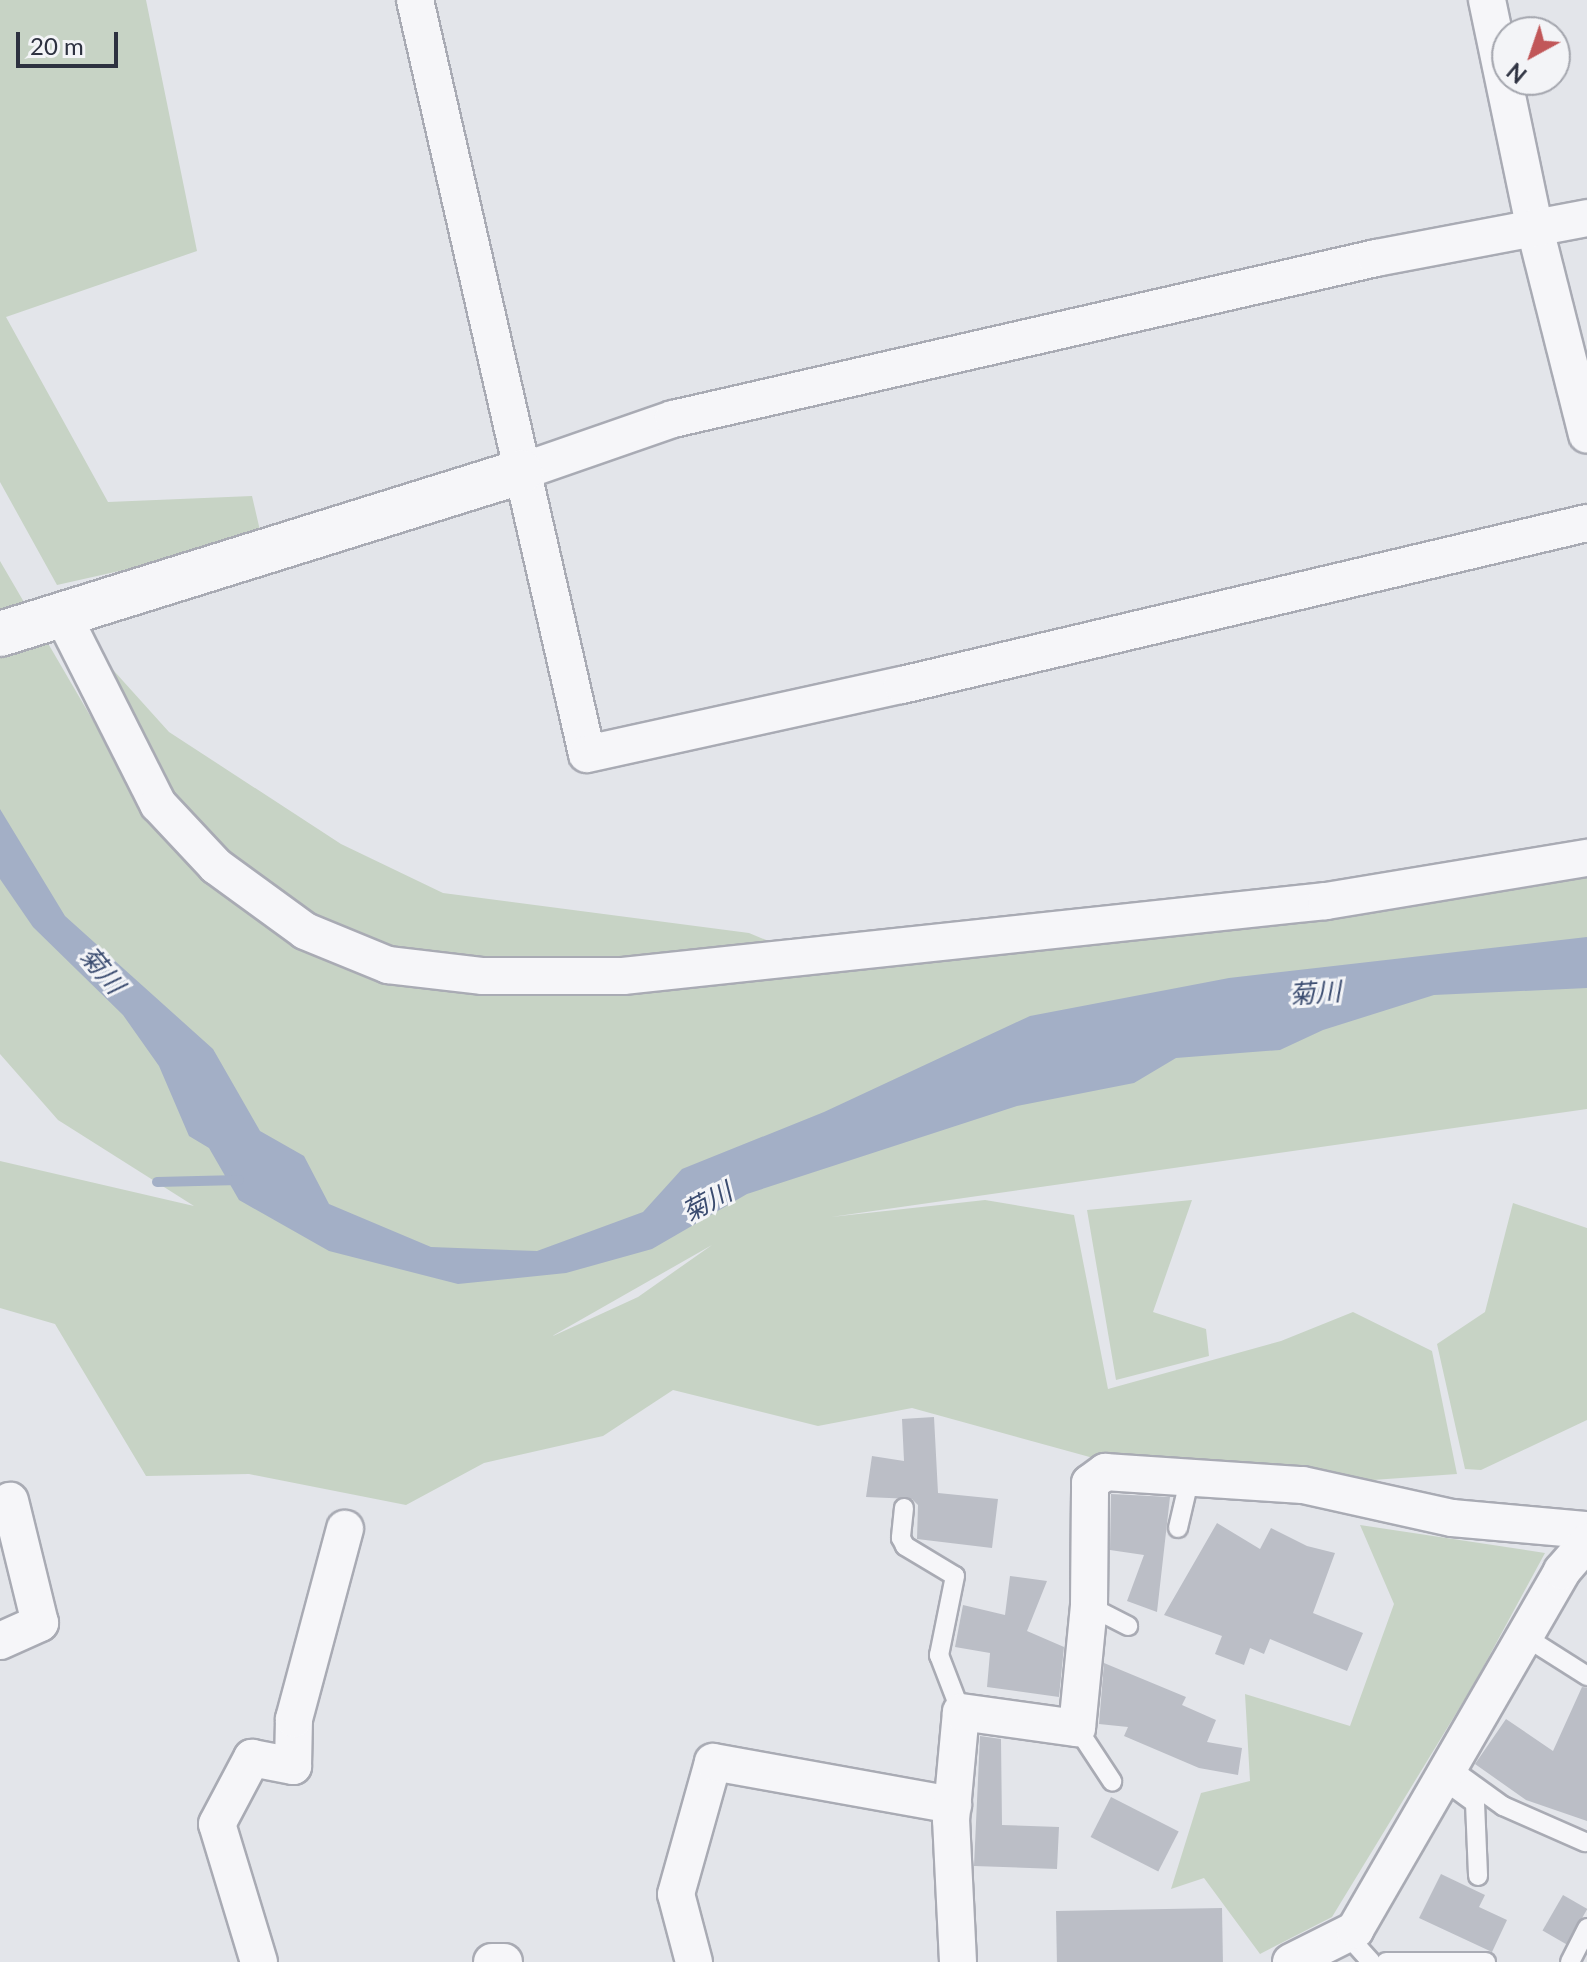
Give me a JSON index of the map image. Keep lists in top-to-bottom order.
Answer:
{
  "water": ["菊川"],
  "scale_bar": "20 m",
  "north": "bottom left"
}
